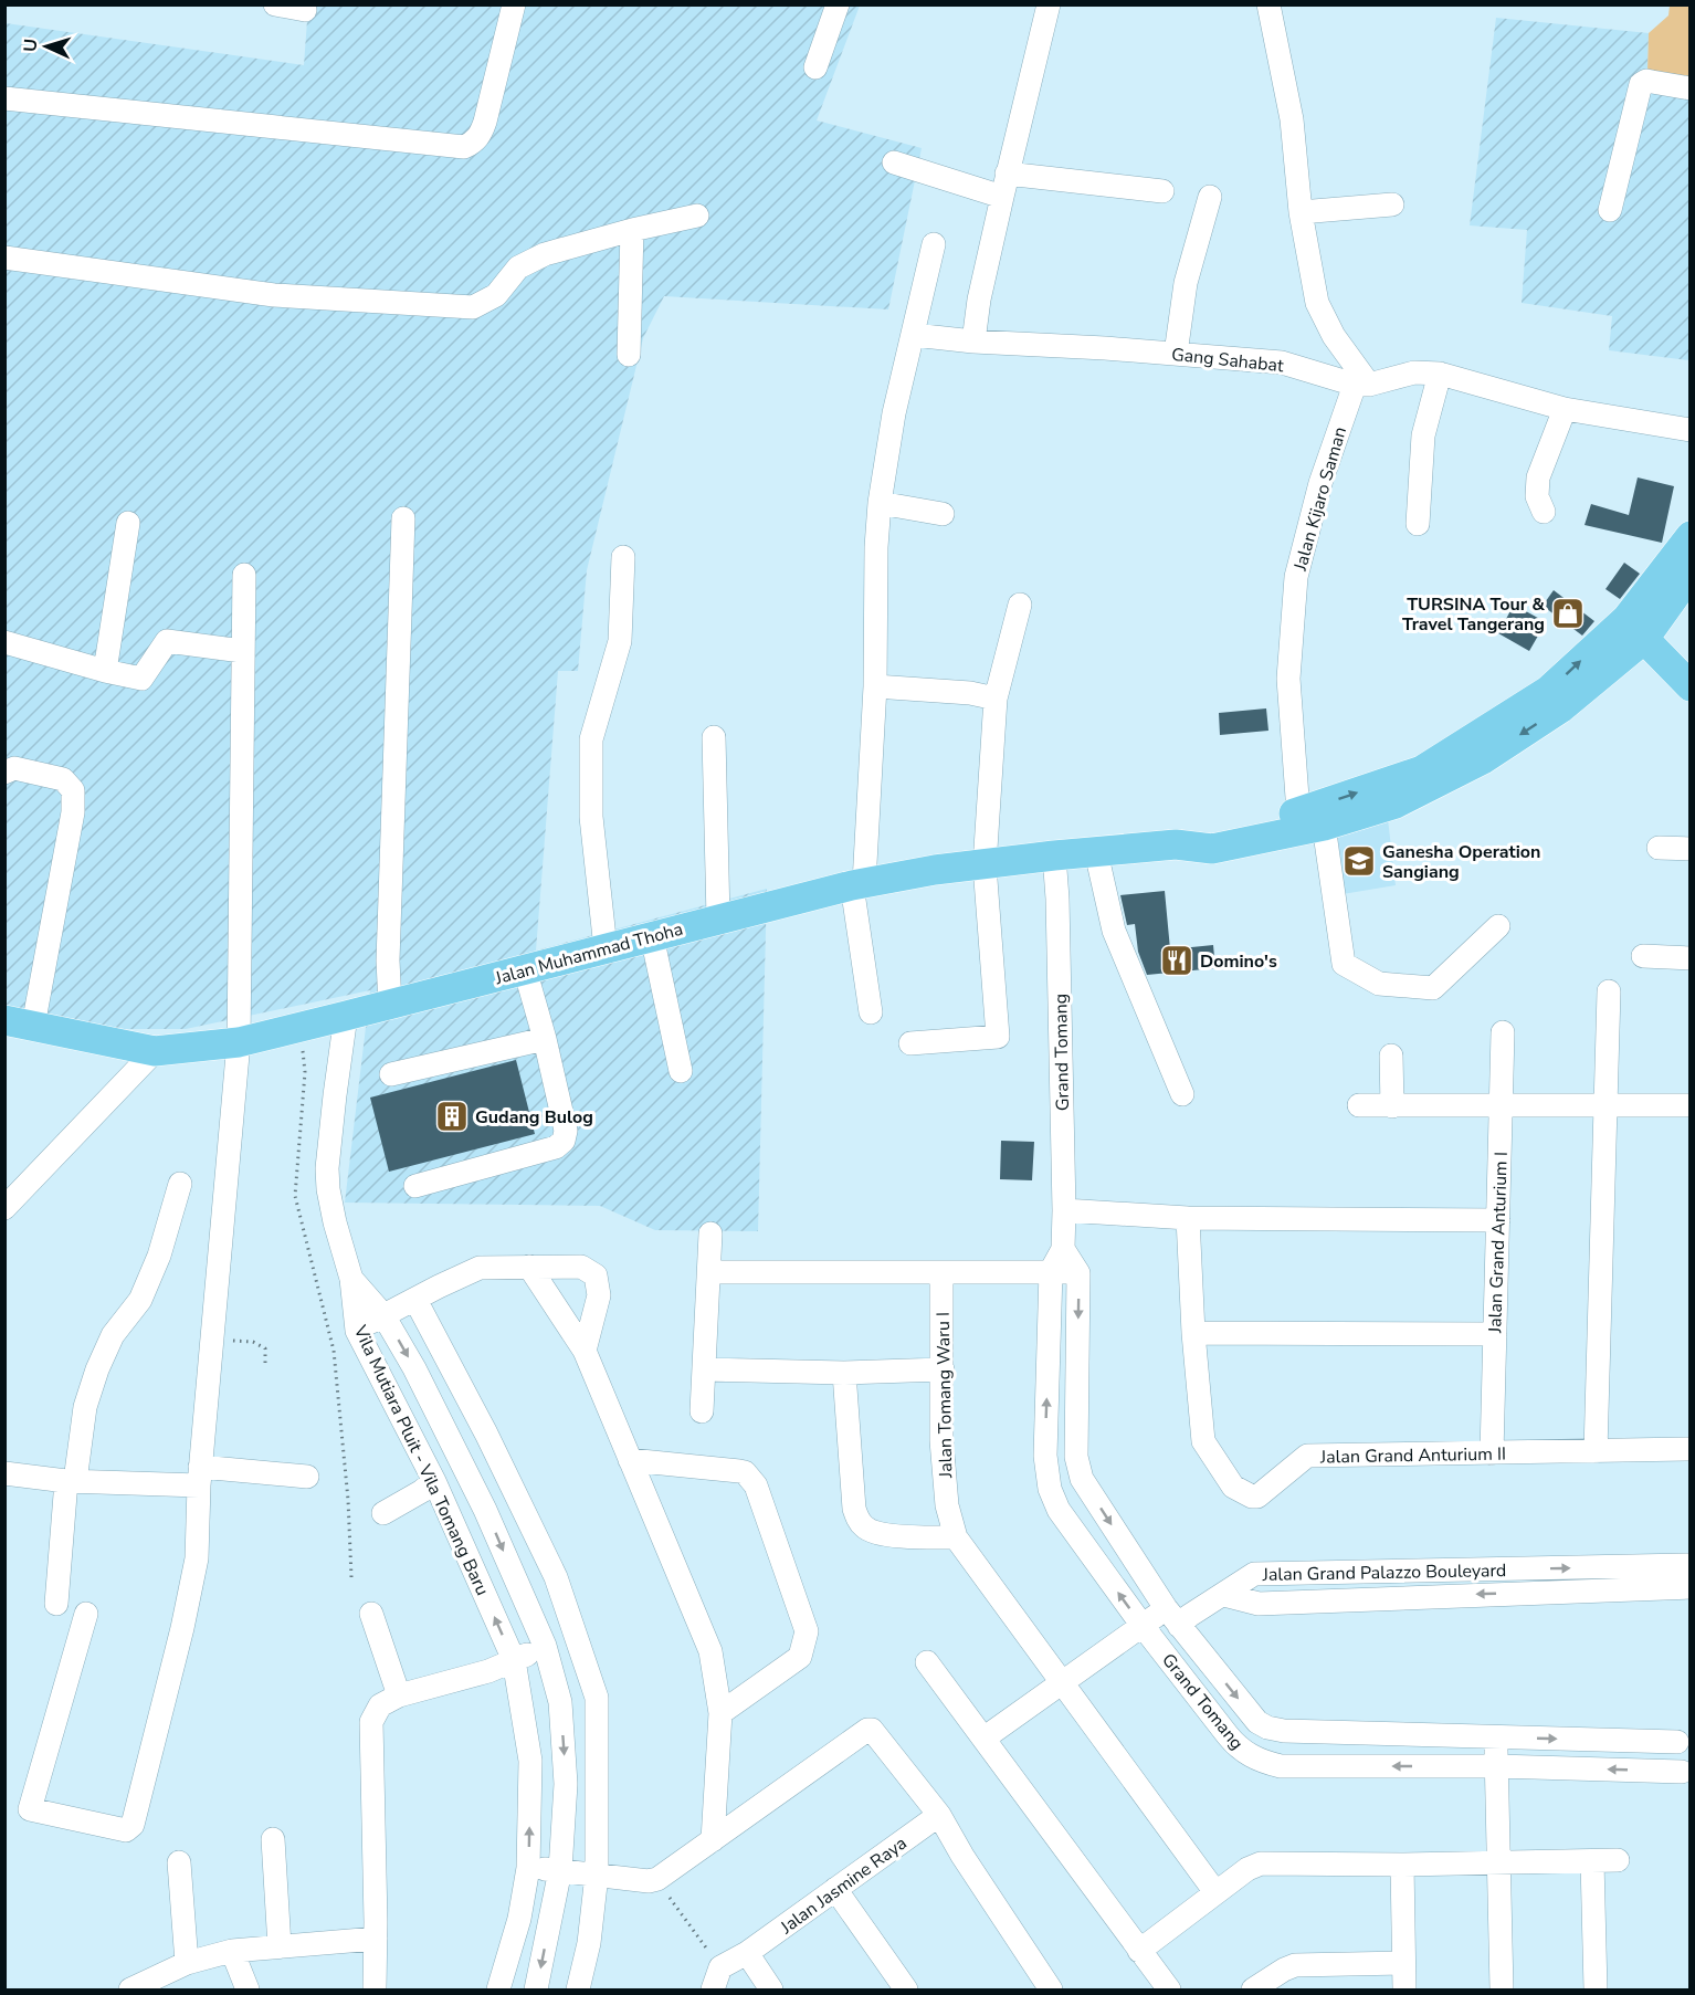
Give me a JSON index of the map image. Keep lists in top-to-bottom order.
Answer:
{
  "streets": {
    "main road": ["Jalan Muhammad Thoha"],
    "street": [
      "Gang Sahabat",
      "Jalan Kijaro Saman",
      "Grand Tomang",
      "Jalan Grand Anturium I",
      "Jalan Tomang Waru I",
      "Jalan Grand Anturium II",
      "Vila Mutiara Pluit - Vila Tomang Baru",
      "Jalan Grand Palazzo Bouleyard",
      "Jalan Jasmine Raya"
    ]
  },
  "crossings": [
    ["Gang Sahabat", "Jalan Kijaro Saman"],
    ["Jalan Kijaro Saman", "Jalan Muhammad Thoha"],
    ["Jalan Muhammad Thoha", "Grand Tomang"],
    ["Jalan Muhammad Thoha", "Vila Mutiara Pluit - Vila Tomang Baru"],
    ["Grand Tomang", "Jalan Grand Palazzo Bouleyard"],
    ["Jalan Grand Anturium I", "Jalan Grand Anturium II"],
    ["Jalan Tomang Waru I", "Jalan Grand Palazzo Bouleyard"]
  ],
  "places": {
    "shop": ["TURSINA Tour & Travel Tangerang"],
    "school or university": ["Ganesha Operation Sangiang"],
    "restaurant": ["Domino's"],
    "building": ["Gudang Bulog"]
  },
  "north": "left"
}
